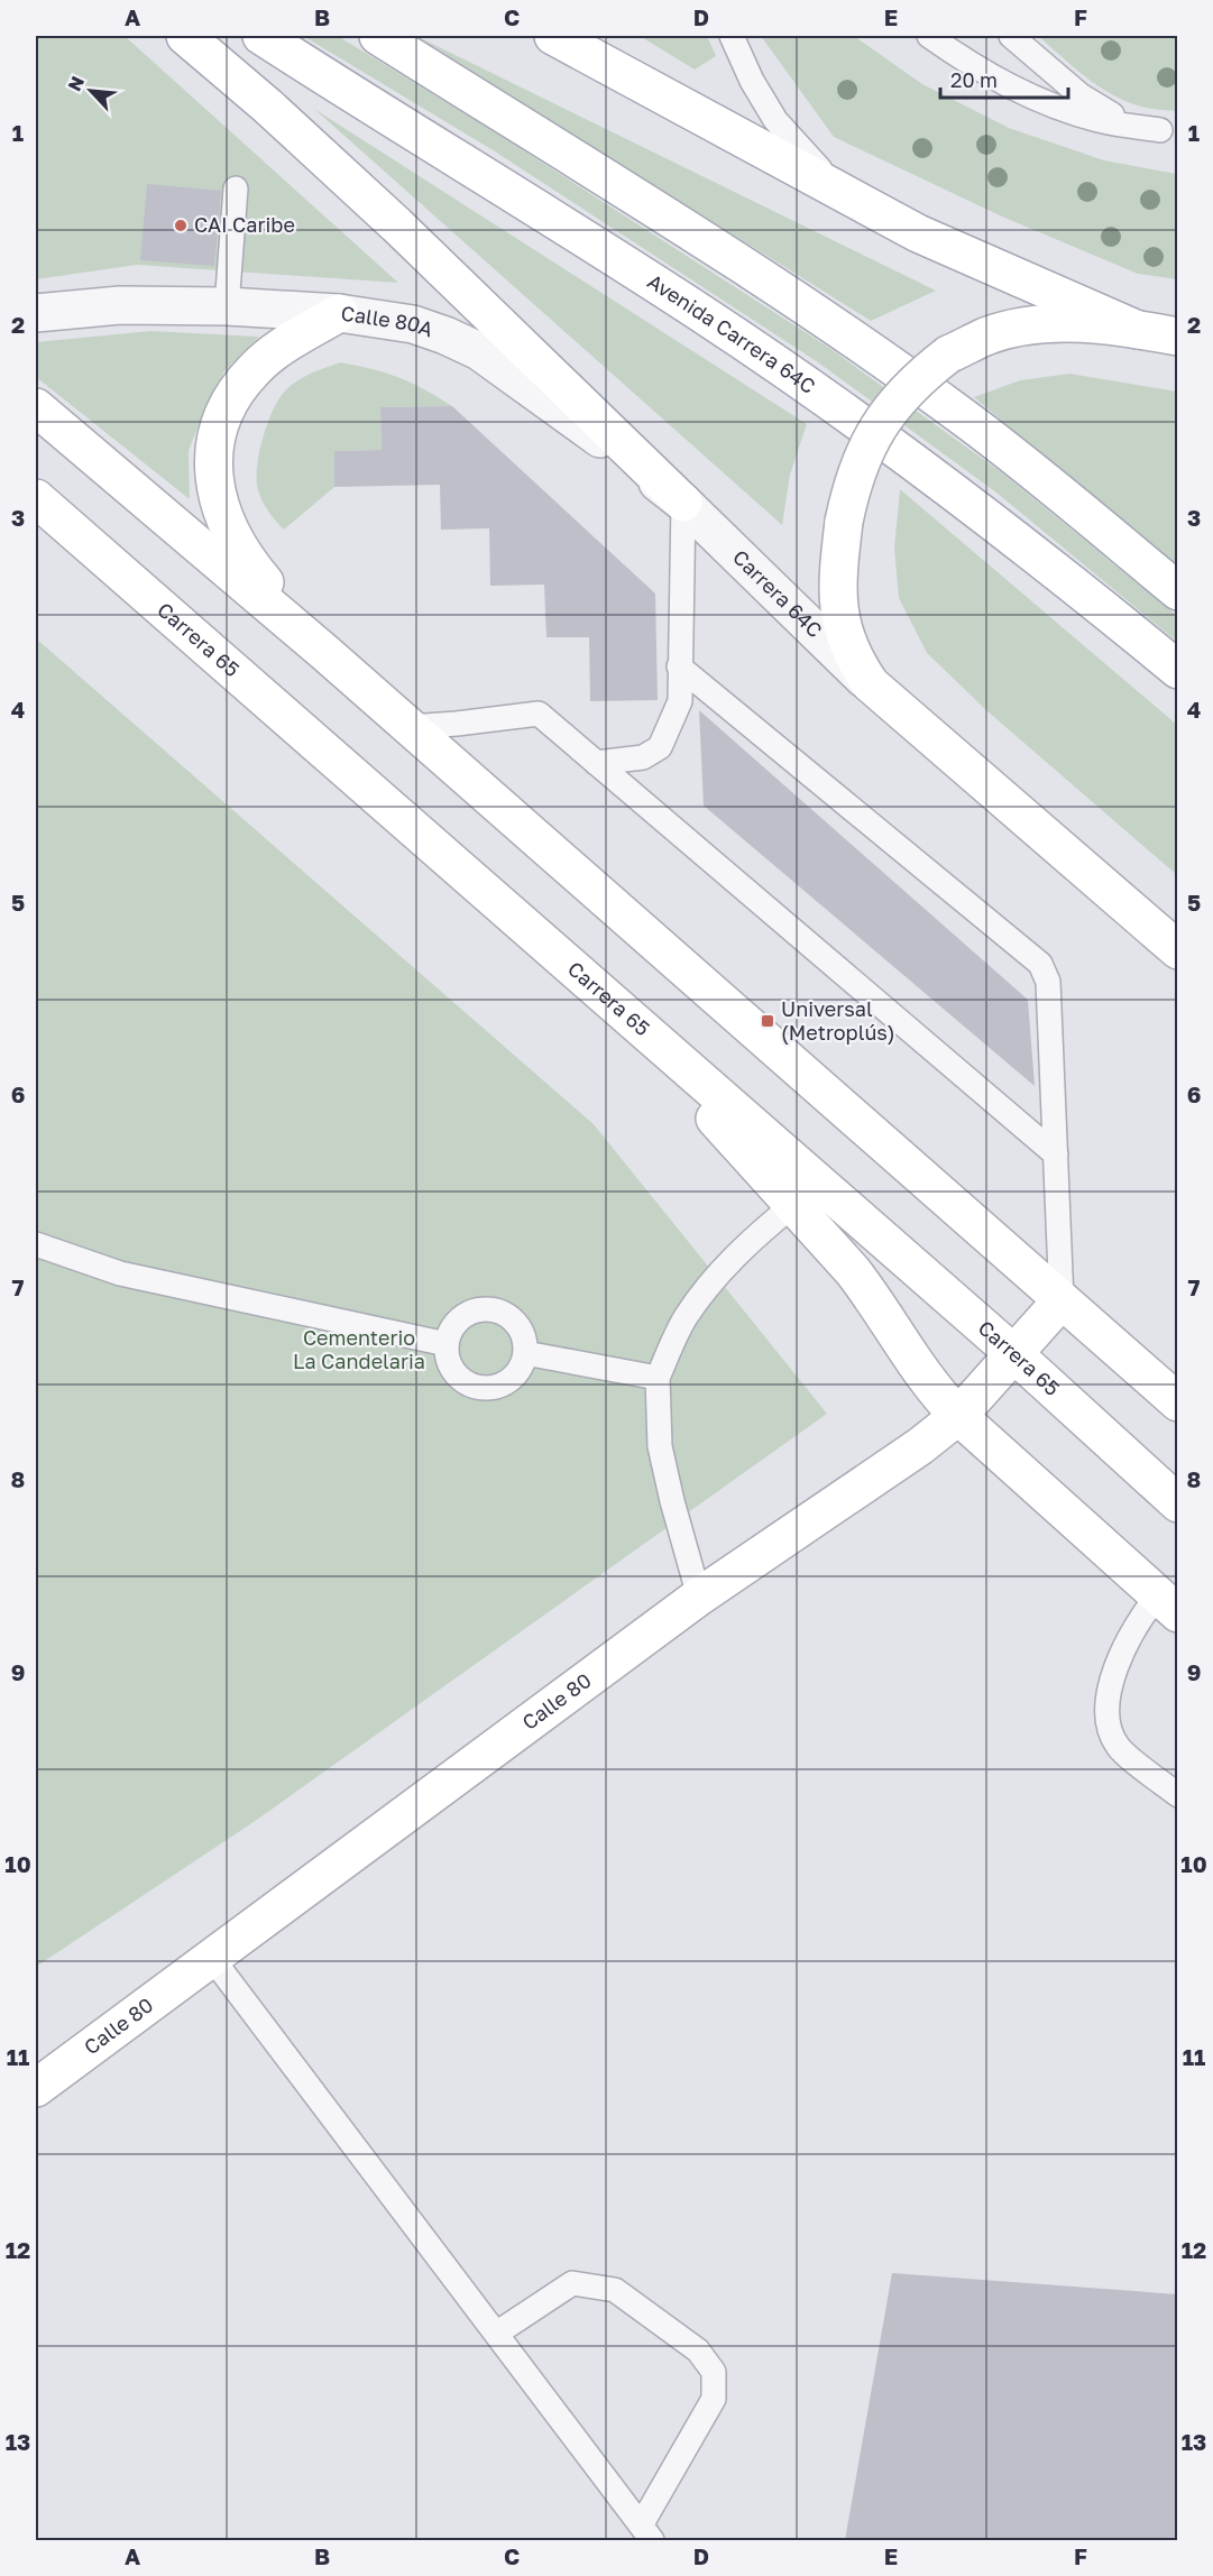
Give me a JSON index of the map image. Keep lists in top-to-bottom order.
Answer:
{
  "streets": {
    "main road": ["Avenida Carrera 64C", "Carrera 65", "Calle 80"],
    "street": ["Calle 80A", "Carrera 64C"]
  },
  "crossings": [
    ["Calle 80A", "Carrera 64C"],
    ["Carrera 65", "Calle 80"]
  ],
  "parks": ["Cementerio La Candelaria"],
  "places": {
    "other": ["CAI Caribe"],
    "transit": ["Universal (Metroplús)"]
  },
  "scale_bar": "20 m",
  "north": "top left",
  "grid": {
    "columns": [
      "A",
      "B",
      "C",
      "D",
      "E",
      "F"
    ],
    "rows": [
      "1",
      "2",
      "3",
      "4",
      "5",
      "6",
      "7",
      "8",
      "9",
      "10",
      "11",
      "12",
      "13"
    ]
  }
}
